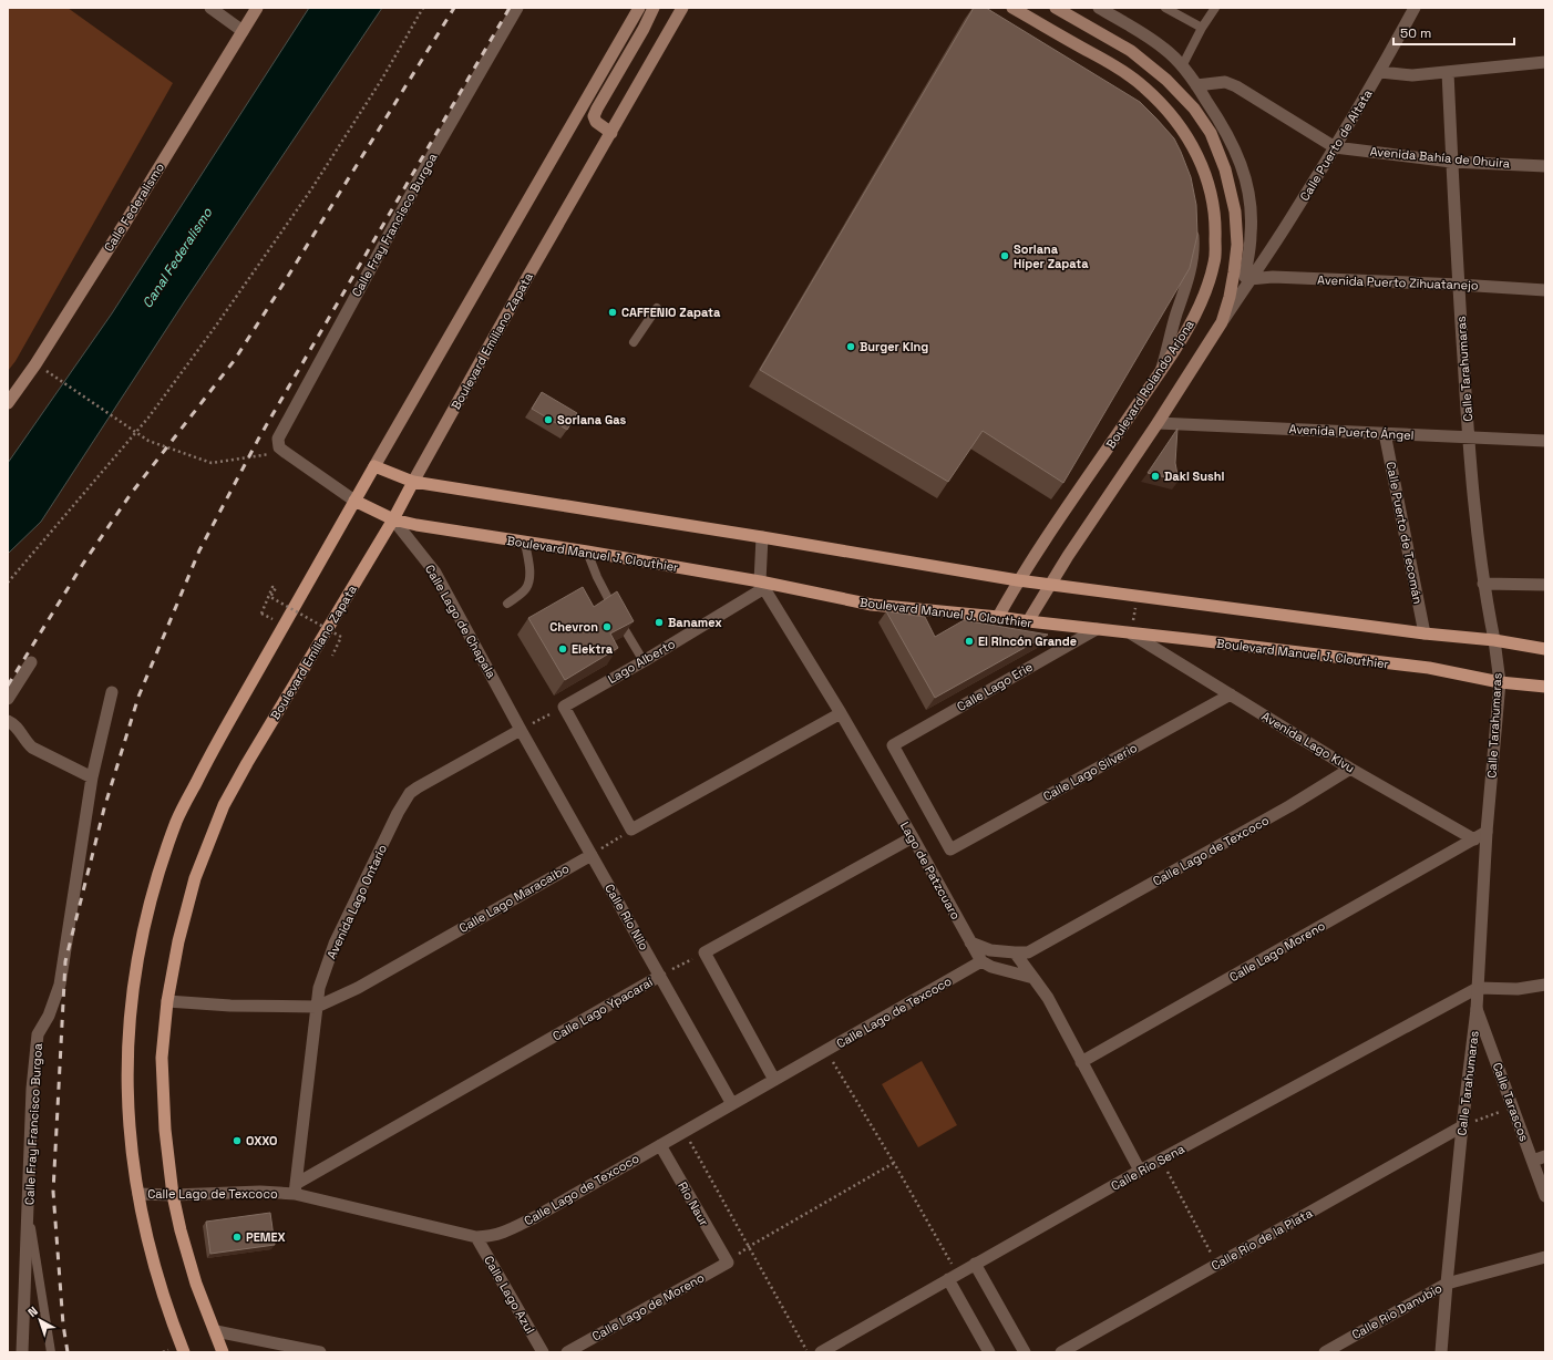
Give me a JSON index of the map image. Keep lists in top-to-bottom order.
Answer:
{
  "streets": {
    "main road": [
      "Calle Federalismo",
      "Boulevard Emiliano Zapata",
      "Boulevard Rolando Arjona",
      "Boulevard Manuel J. Clouthier"
    ],
    "street": [
      "Calle Puerto de Altata",
      "Avenida Bahía de Ohuira",
      "Calle Fray Francisco Burgoa",
      "Avenida Puerto Zihuatanejo",
      "Calle Tarahumaras",
      "Avenida Puerto Ángel",
      "Calle Puerto de Tecomán",
      "Calle Lago de Chapala",
      "Lago Alberto",
      "Calle Lago Erie",
      "Avenida Lago Kivu",
      "Calle Lago Silverio",
      "Calle Lago de Texcoco",
      "Lago de Patzcuaro",
      "Calle Lago Maracaibo",
      "Avenida Lago Ontario",
      "Calle Río Nilo",
      "Calle Lago Moreno",
      "Calle Lago Ypacaraí",
      "Calle Tarascos",
      "Calle Río Sena",
      "Río Naur",
      "Calle Río de la Plata",
      "Calle Lago Azul",
      "Calle Lago de Moreno",
      "Calle Río Danubio"
    ]
  },
  "crossings": [
    ["Calle Puerto de Altata", "Avenida Bahía de Ohuira"],
    ["Calle Puerto de Altata", "Avenida Puerto Zihuatanejo"],
    ["Avenida Bahía de Ohuira", "Calle Tarahumaras"],
    ["Avenida Puerto Zihuatanejo", "Calle Tarahumaras"],
    ["Boulevard Emiliano Zapata", "Boulevard Manuel J. Clouthier"],
    ["Boulevard Emiliano Zapata", "Calle Lago de Chapala"],
    ["Boulevard Emiliano Zapata", "Calle Lago de Texcoco"],
    ["Boulevard Emiliano Zapata", "Calle Lago Maracaibo"],
    ["Calle Tarahumaras", "Avenida Puerto Ángel"],
    ["Calle Tarahumaras", "Boulevard Manuel J. Clouthier"],
    ["Calle Tarahumaras", "Calle Tarascos"],
    ["Calle Tarahumaras", "Calle Río Sena"],
    ["Calle Tarahumaras", "Calle Río de la Plata"],
    ["Calle Tarahumaras", "Calle Río Danubio"],
    ["Boulevard Rolando Arjona", "Boulevard Manuel J. Clouthier"],
    ["Avenida Puerto Ángel", "Calle Puerto de Tecomán"],
    ["Boulevard Manuel J. Clouthier", "Calle Lago de Chapala"],
    ["Boulevard Manuel J. Clouthier", "Lago Alberto"],
    ["Boulevard Manuel J. Clouthier", "Calle Lago Erie"],
    ["Boulevard Manuel J. Clouthier", "Avenida Lago Kivu"],
    ["Boulevard Manuel J. Clouthier", "Lago de Patzcuaro"],
    ["Calle Lago de Chapala", "Avenida Lago Ontario"],
    ["Calle Lago de Chapala", "Calle Río Nilo"],
    ["Lago Alberto", "Lago de Patzcuaro"],
    ["Calle Lago Erie", "Calle Lago Silverio"],
    ["Avenida Lago Kivu", "Calle Lago Silverio"],
    ["Avenida Lago Kivu", "Calle Lago de Texcoco"],
    ["Avenida Lago Kivu", "Calle Lago Moreno"],
    ["Calle Lago de Texcoco", "Lago de Patzcuaro"],
    ["Calle Lago de Texcoco", "Avenida Lago Ontario"],
    ["Calle Lago de Texcoco", "Calle Río Nilo"],
    ["Calle Lago de Texcoco", "Calle Lago Ypacaraí"],
    ["Calle Lago de Texcoco", "Río Naur"],
    ["Calle Lago de Texcoco", "Calle Lago Azul"],
    ["Calle Lago Maracaibo", "Avenida Lago Ontario"],
    ["Calle Lago Maracaibo", "Calle Río Nilo"],
    ["Avenida Lago Ontario", "Calle Río Nilo"],
    ["Avenida Lago Ontario", "Calle Lago Ypacaraí"],
    ["Calle Río Nilo", "Calle Lago Ypacaraí"],
    ["Río Naur", "Calle Lago de Moreno"]
  ],
  "water": ["Canal Federalismo"],
  "places": [
    "Soriana Híper Zapata",
    "CAFFENIO Zapata",
    "Burger King",
    "Soriana Gas",
    "Daki Sushi",
    "Banamex",
    "Chevron",
    "El Rincón Grande",
    "Elektra",
    "OXXO",
    "PEMEX"
  ],
  "scale_bar": "50 m",
  "north": "top left"
}
